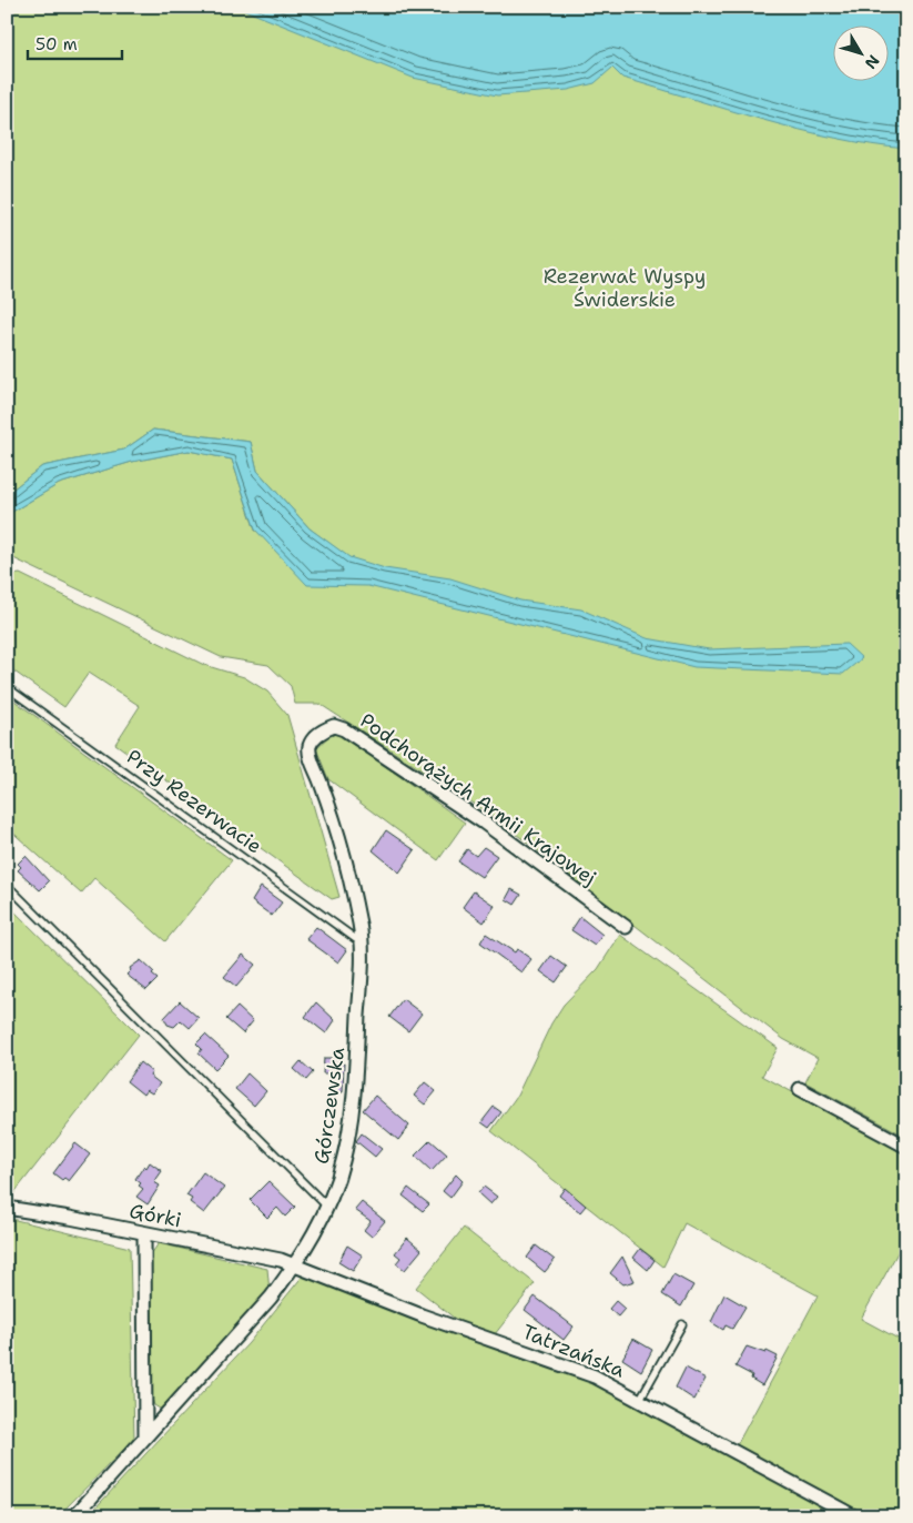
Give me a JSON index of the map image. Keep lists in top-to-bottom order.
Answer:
{
  "streets": {
    "street": [
      "Podchorążych Armii Krajowej",
      "Górczewska",
      "Górki",
      "Tatrzańska"
    ],
    "lane": ["Przy Rezerwacie"]
  },
  "crossings": [
    ["Podchorążych Armii Krajowej", "Górczewska"],
    ["Przy Rezerwacie", "Górczewska"],
    ["Górczewska", "Górki"],
    ["Górczewska", "Tatrzańska"],
    ["Górki", "Tatrzańska"]
  ],
  "parks": ["Rezerwat Wyspy Świderskie"],
  "scale_bar": "50 m",
  "north": "bottom right"
}
